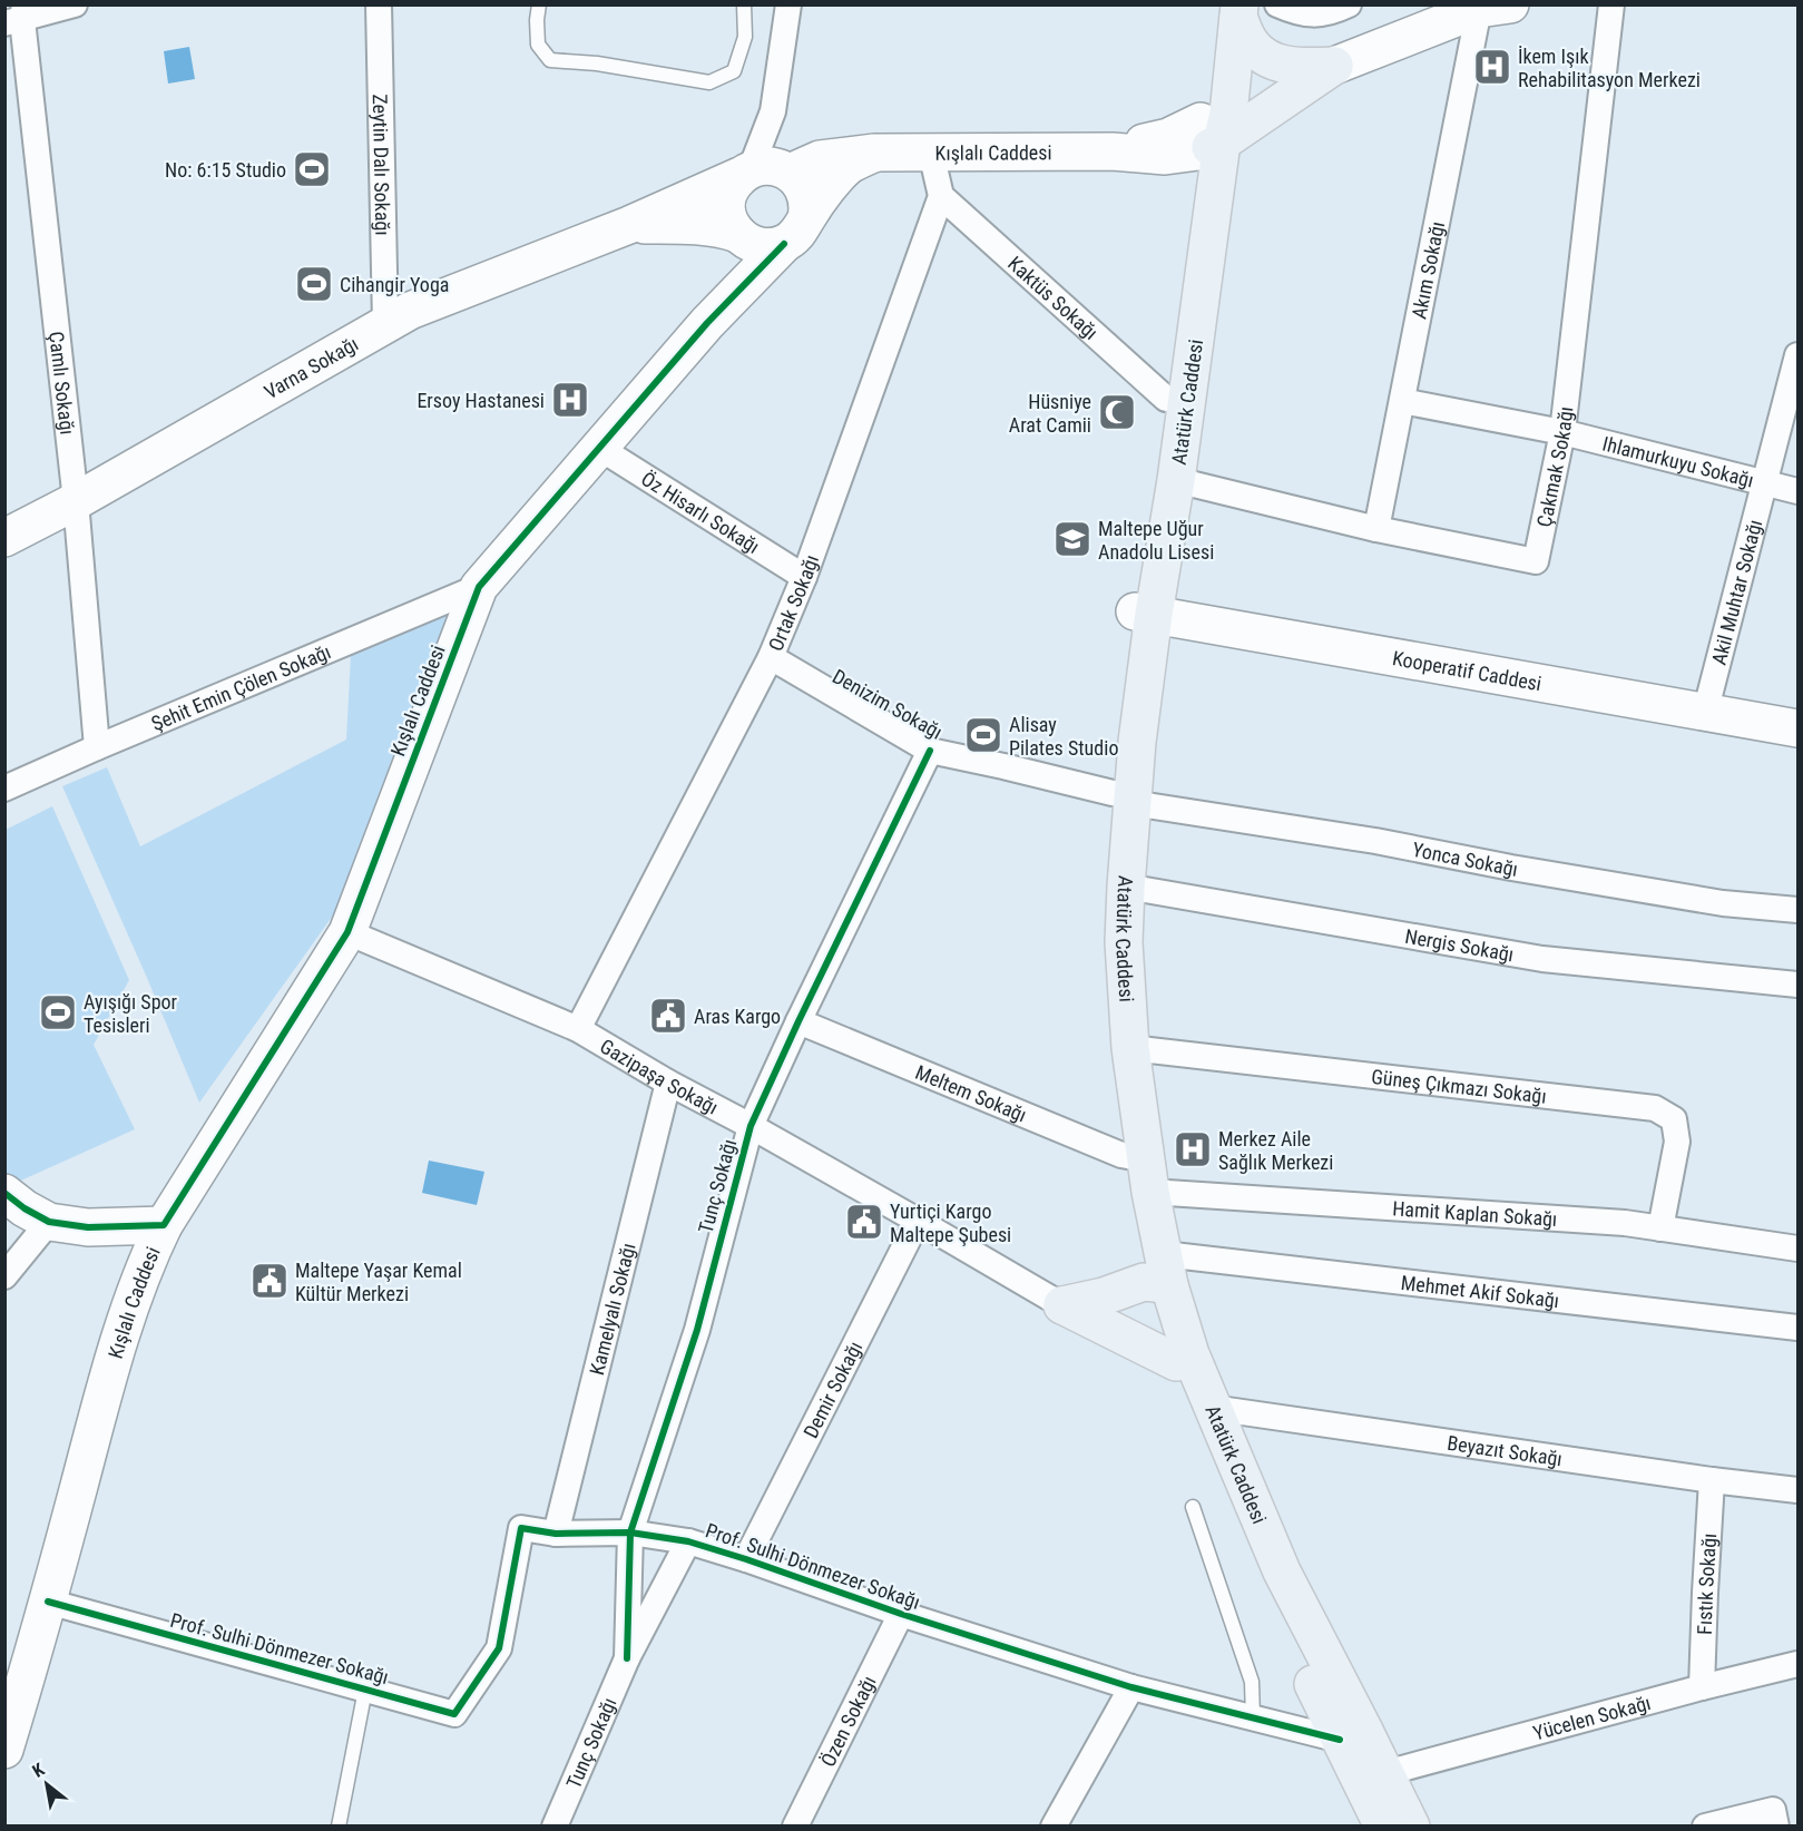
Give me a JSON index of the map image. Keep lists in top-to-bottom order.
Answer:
{
  "streets": {
    "main road": ["Atatürk Caddesi"],
    "street": [
      "Kışlalı Caddesi",
      "Zeytin Dalı Sokağı",
      "Akım Sokağı",
      "Kaktüs Sokağı",
      "Varna Sokağı",
      "Çamlı Sokağı",
      "Ihlamurkuyu Sokağı",
      "Çakmak Sokağı",
      "Öz Hisarlı Sokağı",
      "Akil Muhtar Sokağı",
      "Ortak Sokağı",
      "Kooperatif Caddesi",
      "Şehit Emin Çölen Sokağı",
      "Denizim Sokağı",
      "Yonca Sokağı",
      "Nergis Sokağı",
      "Gazipaşa Sokağı",
      "Güneş Çıkmazı Sokağı",
      "Meltem Sokağı",
      "Tunç Sokağı",
      "Hamit Kaplan Sokağı",
      "Mehmet Akif Sokağı",
      "Kamelyalı Sokağı",
      "Demir Sokağı",
      "Beyazıt Sokağı",
      "Prof. Sulhi Dönmezer Sokağı",
      "Fıstık Sokağı",
      "Yücelen Sokağı",
      "Özen Sokağı"
    ]
  },
  "crossings": [
    ["Kışlalı Caddesi", "Varna Sokağı"],
    ["Kışlalı Caddesi", "Atatürk Caddesi"],
    ["Kışlalı Caddesi", "Öz Hisarlı Sokağı"],
    ["Kışlalı Caddesi", "Şehit Emin Çölen Sokağı"],
    ["Kışlalı Caddesi", "Gazipaşa Sokağı"],
    ["Kışlalı Caddesi", "Prof. Sulhi Dönmezer Sokağı"],
    ["Zeytin Dalı Sokağı", "Varna Sokağı"],
    ["Akım Sokağı", "Ihlamurkuyu Sokağı"],
    ["Akım Sokağı", "Çakmak Sokağı"],
    ["Kaktüs Sokağı", "Atatürk Caddesi"],
    ["Kaktüs Sokağı", "Ortak Sokağı"],
    ["Varna Sokağı", "Çamlı Sokağı"],
    ["Çamlı Sokağı", "Şehit Emin Çölen Sokağı"],
    ["Atatürk Caddesi", "Çakmak Sokağı"],
    ["Atatürk Caddesi", "Kooperatif Caddesi"],
    ["Atatürk Caddesi", "Denizim Sokağı"],
    ["Atatürk Caddesi", "Yonca Sokağı"],
    ["Atatürk Caddesi", "Nergis Sokağı"],
    ["Atatürk Caddesi", "Güneş Çıkmazı Sokağı"],
    ["Atatürk Caddesi", "Meltem Sokağı"],
    ["Atatürk Caddesi", "Hamit Kaplan Sokağı"],
    ["Atatürk Caddesi", "Mehmet Akif Sokağı"],
    ["Atatürk Caddesi", "Beyazıt Sokağı"],
    ["Atatürk Caddesi", "Prof. Sulhi Dönmezer Sokağı"],
    ["Atatürk Caddesi", "Yücelen Sokağı"],
    ["Ihlamurkuyu Sokağı", "Çakmak Sokağı"],
    ["Ihlamurkuyu Sokağı", "Akil Muhtar Sokağı"],
    ["Öz Hisarlı Sokağı", "Ortak Sokağı"],
    ["Akil Muhtar Sokağı", "Kooperatif Caddesi"],
    ["Ortak Sokağı", "Denizim Sokağı"],
    ["Ortak Sokağı", "Gazipaşa Sokağı"],
    ["Denizim Sokağı", "Yonca Sokağı"],
    ["Denizim Sokağı", "Tunç Sokağı"],
    ["Gazipaşa Sokağı", "Tunç Sokağı"],
    ["Gazipaşa Sokağı", "Kamelyalı Sokağı"],
    ["Gazipaşa Sokağı", "Demir Sokağı"],
    ["Güneş Çıkmazı Sokağı", "Hamit Kaplan Sokağı"],
    ["Meltem Sokağı", "Tunç Sokağı"],
    ["Meltem Sokağı", "Hamit Kaplan Sokağı"],
    ["Tunç Sokağı", "Prof. Sulhi Dönmezer Sokağı"],
    ["Kamelyalı Sokağı", "Prof. Sulhi Dönmezer Sokağı"],
    ["Demir Sokağı", "Prof. Sulhi Dönmezer Sokağı"],
    ["Beyazıt Sokağı", "Fıstık Sokağı"],
    ["Prof. Sulhi Dönmezer Sokağı", "Özen Sokağı"],
    ["Fıstık Sokağı", "Yücelen Sokağı"]
  ],
  "places": {
    "hospital": ["İkem Işık Rehabilitasyon Merkezi", "Ersoy Hastanesi", "Merkez Aile Sağlık Merkezi"],
    "sports": [
      "No: 6:15 Studio",
      "Cihangir Yoga",
      "Alisay Pilates Studio",
      "Ayışığı Spor Tesisleri"
    ],
    "mosque": ["Hüsniye Arat Camii"],
    "school or university": ["Maltepe Uğur Anadolu Lisesi"],
    "public building": ["Aras Kargo", "Yurtiçi Kargo Maltepe Şubesi", "Maltepe Yaşar Kemal Kültür Merkezi"]
  },
  "north": "top left"
}
